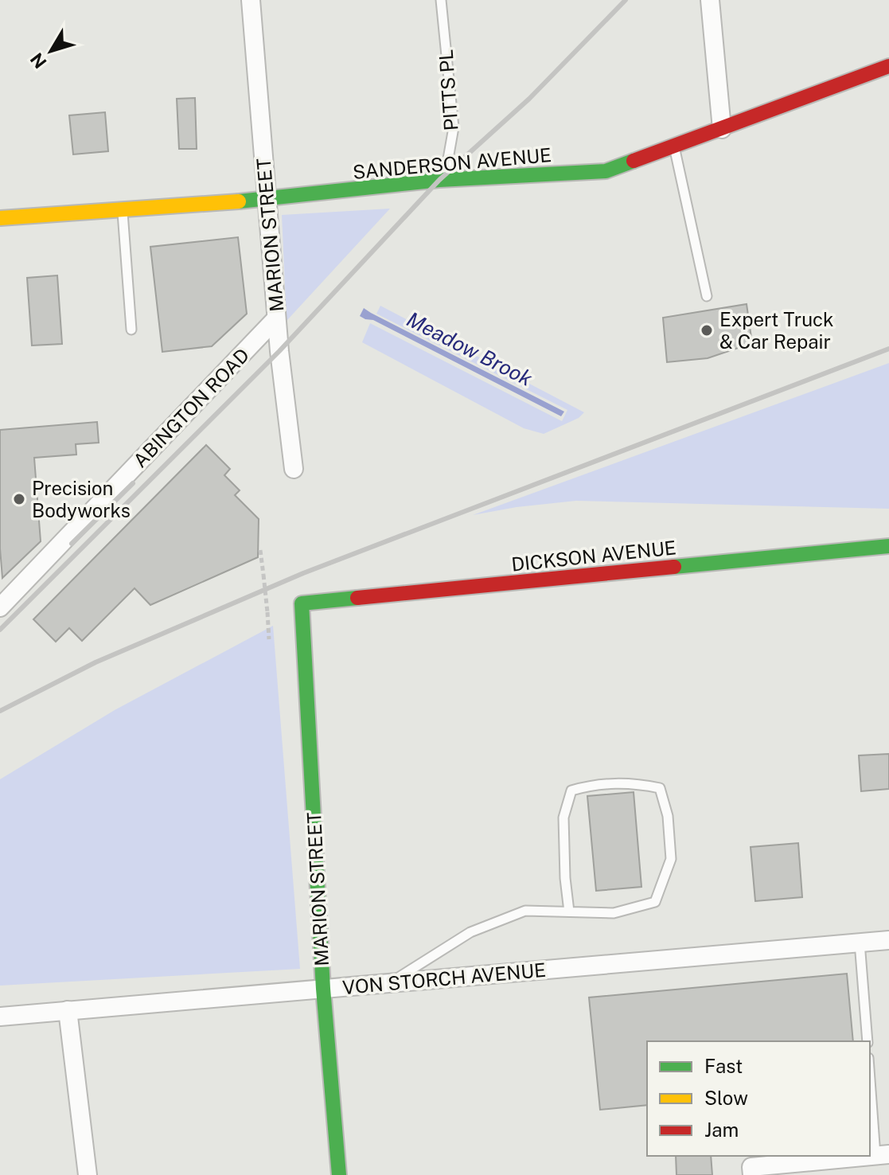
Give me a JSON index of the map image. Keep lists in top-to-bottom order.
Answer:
{
  "streets": {
    "street": [
      "SANDERSON AVENUE",
      "MARION STREET",
      "ABINGTON ROAD",
      "DICKSON AVENUE",
      "VON STORCH AVENUE"
    ],
    "lane": ["PITTS PL"]
  },
  "crossings": [
    ["PITTS PL", "SANDERSON AVENUE"],
    ["SANDERSON AVENUE", "MARION STREET"],
    ["MARION STREET", "ABINGTON ROAD"],
    ["MARION STREET", "DICKSON AVENUE"],
    ["MARION STREET", "VON STORCH AVENUE"]
  ],
  "water": ["Meadow Brook"],
  "places": ["Expert Truck & Car Repair", "Precision Bodyworks"],
  "legend": ["Fast", "Slow", "Jam"],
  "north": "bottom left"
}
